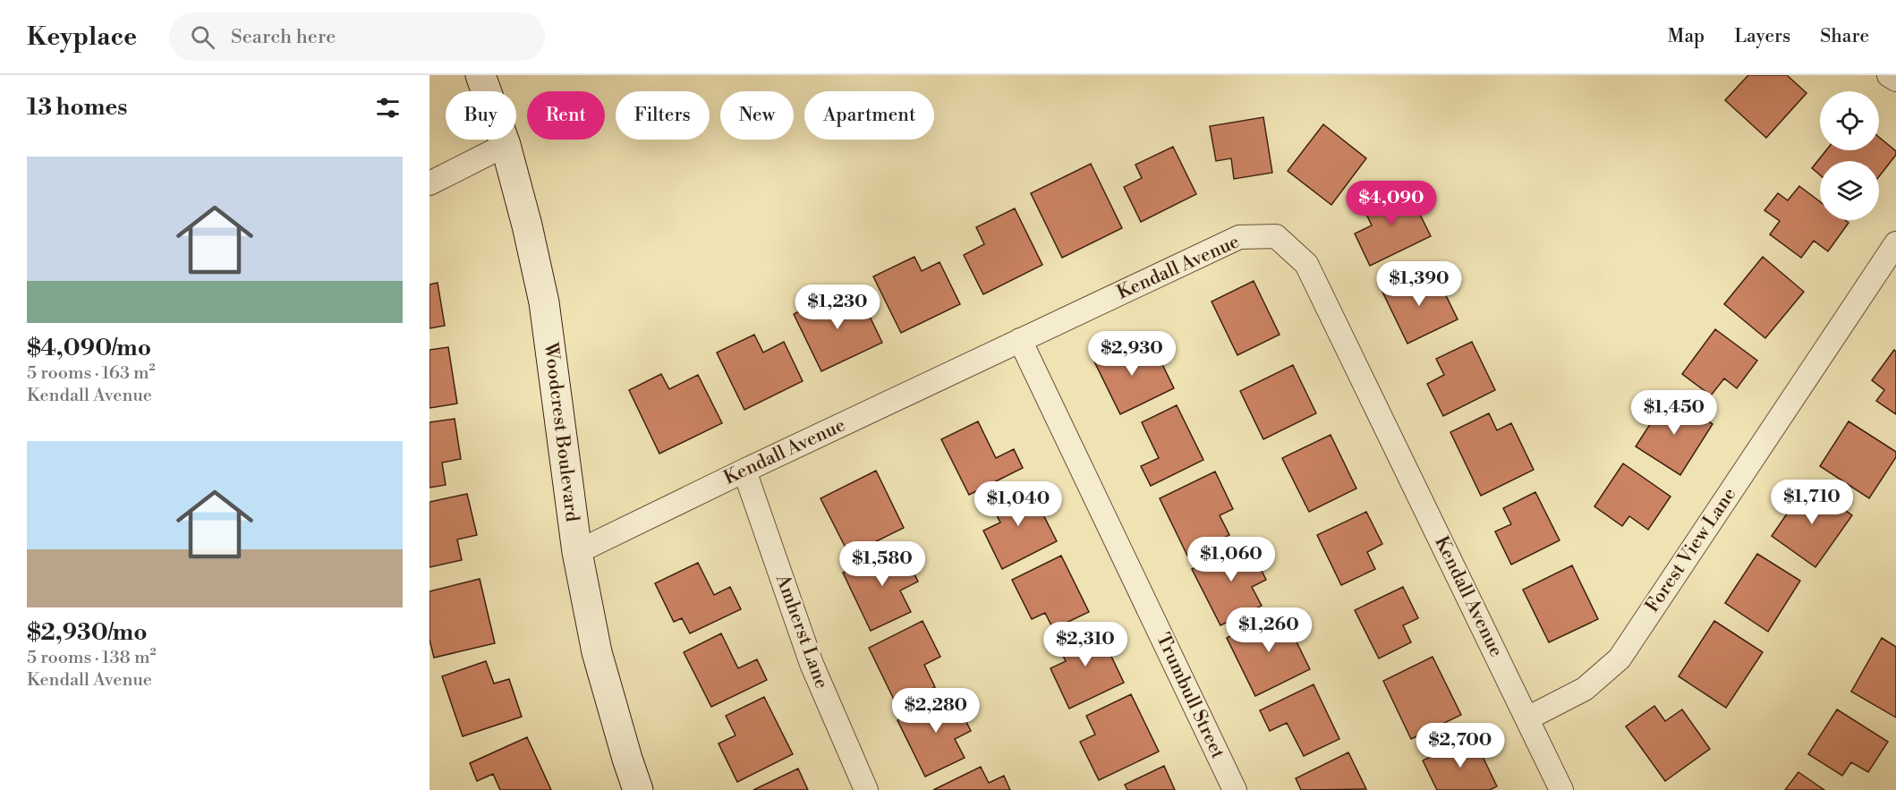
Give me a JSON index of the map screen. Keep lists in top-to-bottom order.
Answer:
{
  "streets": {
    "street": [
      "Kendall Avenue",
      "Woodcrest Boulevard",
      "Forest View Lane",
      "Amherst Lane",
      "Trumbull Street"
    ]
  },
  "crossings": [
    ["Kendall Avenue", "Woodcrest Boulevard"],
    ["Kendall Avenue", "Forest View Lane"],
    ["Kendall Avenue", "Amherst Lane"],
    ["Kendall Avenue", "Trumbull Street"]
  ],
  "page": {
    "header": "Keyplace",
    "search": "Search here",
    "nav": ["Map", "Layers", "Share"],
    "heading": "13 homes",
    "chip": [
      "Buy",
      "Rent",
      "Filters",
      "New",
      "Apartment"
    ],
    "list": [
      {
        "name": "$4,090/mo",
        "note": "5 rooms · 163 m² · Kendall Avenue"
      },
      {
        "name": "$2,930/mo",
        "note": "5 rooms · 138 m² · Kendall Avenue"
      }
    ],
    "price": [
      "$4,090",
      "$1,390",
      "$1,230",
      "$2,930",
      "$1,450",
      "$1,710",
      "$1,040",
      "$1,060",
      "$1,580",
      "$1,260",
      "$2,310",
      "$2,280",
      "$2,700"
    ]
  }
}
